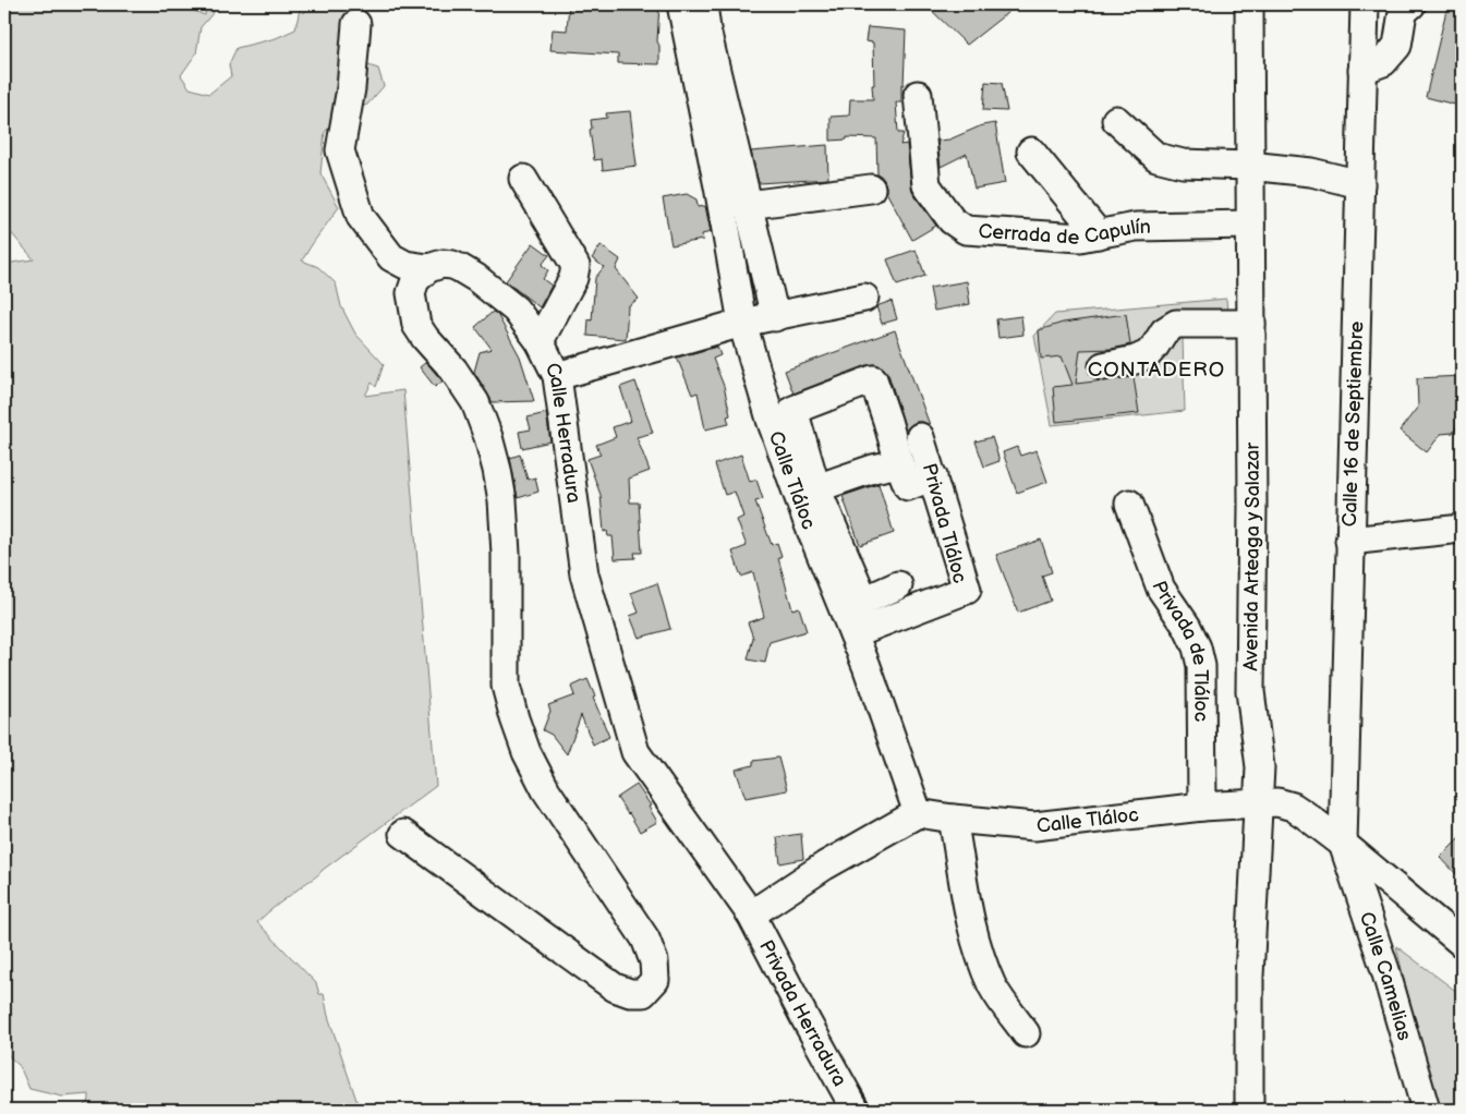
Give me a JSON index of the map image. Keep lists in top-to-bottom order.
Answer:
{
  "streets": {
    "street": [
      "Cerrada de Capulín",
      "Calle 16 de Septiembre",
      "Calle Herradura",
      "Calle Tláloc",
      "Privada Tláloc",
      "Avenida Arteaga y Salazar",
      "Privada de Tláloc",
      "Calle Camelias",
      "Privada Herradura"
    ]
  },
  "crossings": [
    ["Cerrada de Capulín", "Avenida Arteaga y Salazar"],
    ["Calle 16 de Septiembre", "Calle Tláloc"],
    ["Calle 16 de Septiembre", "Calle Camelias"],
    ["Calle Herradura", "Privada Herradura"],
    ["Calle Tláloc", "Privada Tláloc"],
    ["Calle Tláloc", "Avenida Arteaga y Salazar"],
    ["Calle Tláloc", "Privada de Tláloc"],
    ["Calle Tláloc", "Calle Camelias"]
  ],
  "districts": ["CONTADERO"]
}
